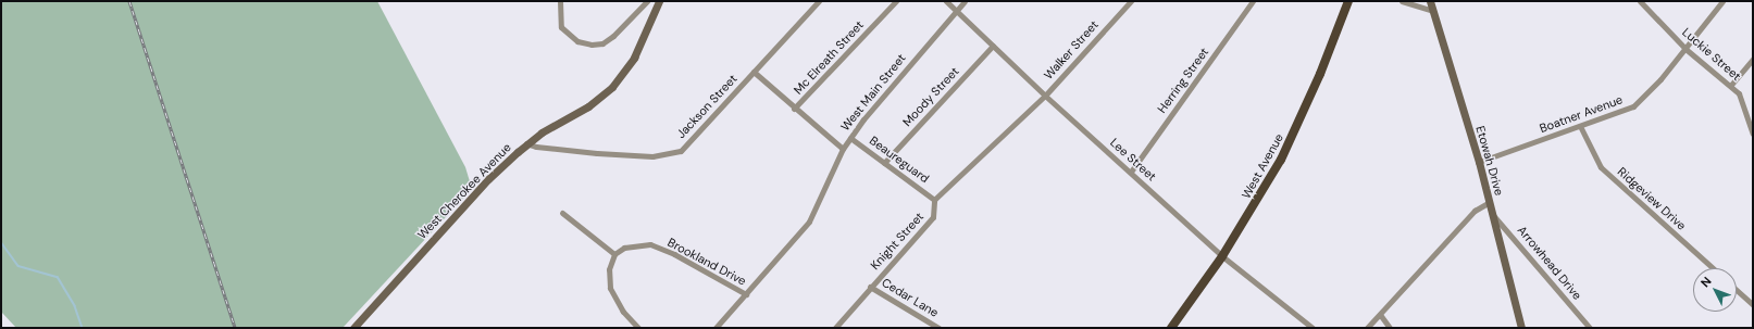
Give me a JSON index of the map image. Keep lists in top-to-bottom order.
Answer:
{
  "streets": {
    "main road": ["Etowah Drive", "West Avenue", "West Cherokee Avenue"],
    "street": [
      "Walker Street",
      "Luckie Street",
      "Mc Elreath Street",
      "Herring Street",
      "West Main Street",
      "Moody Street",
      "Jackson Street",
      "Boatner Avenue",
      "Beaureguard",
      "Lee Street",
      "Ridgeview Drive",
      "Knight Street",
      "Brookland Drive",
      "Arrowhead Drive",
      "Cedar Lane"
    ]
  },
  "crossings": [
    ["Walker Street", "Lee Street"],
    ["Luckie Street", "Boatner Avenue"],
    ["Herring Street", "Lee Street"],
    ["West Main Street", "Beaureguard"],
    ["West Main Street", "Lee Street"],
    ["West Main Street", "Brookland Drive"],
    ["Moody Street", "Beaureguard"],
    ["Moody Street", "Lee Street"],
    ["Jackson Street", "West Cherokee Avenue"],
    ["Boatner Avenue", "Etowah Drive"],
    ["Boatner Avenue", "Ridgeview Drive"],
    ["Beaureguard", "Knight Street"],
    ["Lee Street", "West Avenue"],
    ["Etowah Drive", "Arrowhead Drive"],
    ["Knight Street", "Cedar Lane"]
  ],
  "north": "top left"
}
